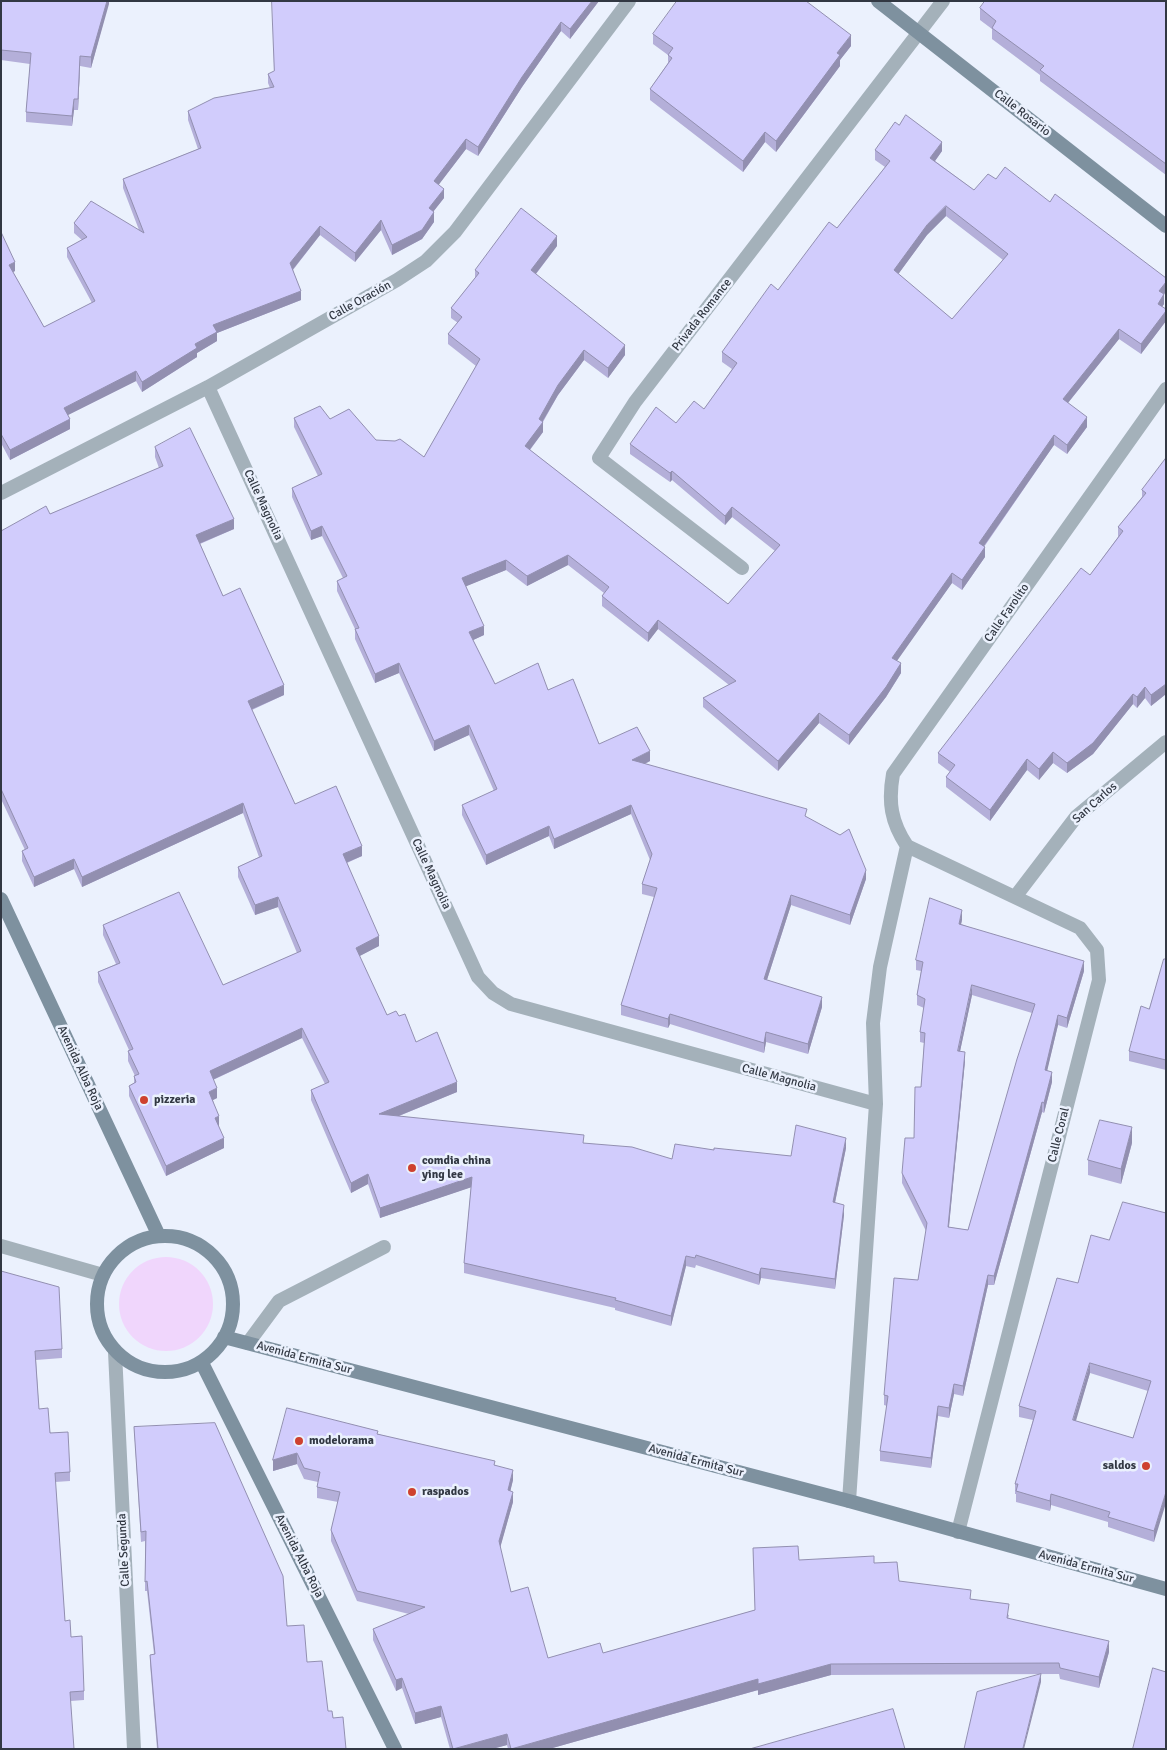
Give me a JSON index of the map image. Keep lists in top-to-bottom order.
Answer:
{
  "streets": {
    "main road": ["Calle Rosario", "Avenida Alba Roja", "Avenida Ermita Sur"],
    "street": [
      "Calle Oración",
      "Privada Romance",
      "Calle Magnolia",
      "Calle Farolito",
      "San Carlos",
      "Calle Coral",
      "Calle Segunda"
    ]
  },
  "crossings": [
    ["Calle Rosario", "Privada Romance"],
    ["Calle Oración", "Calle Magnolia"],
    ["Calle Farolito", "Calle Coral"],
    ["San Carlos", "Calle Coral"],
    ["Avenida Alba Roja", "Avenida Ermita Sur"],
    ["Avenida Alba Roja", "Calle Segunda"],
    ["Calle Coral", "Avenida Ermita Sur"],
    ["Avenida Ermita Sur", "Calle Segunda"]
  ],
  "places": [
    "pizzeria",
    "comdia china ying lee",
    "modelorama",
    "saldos",
    "raspados"
  ]
}
